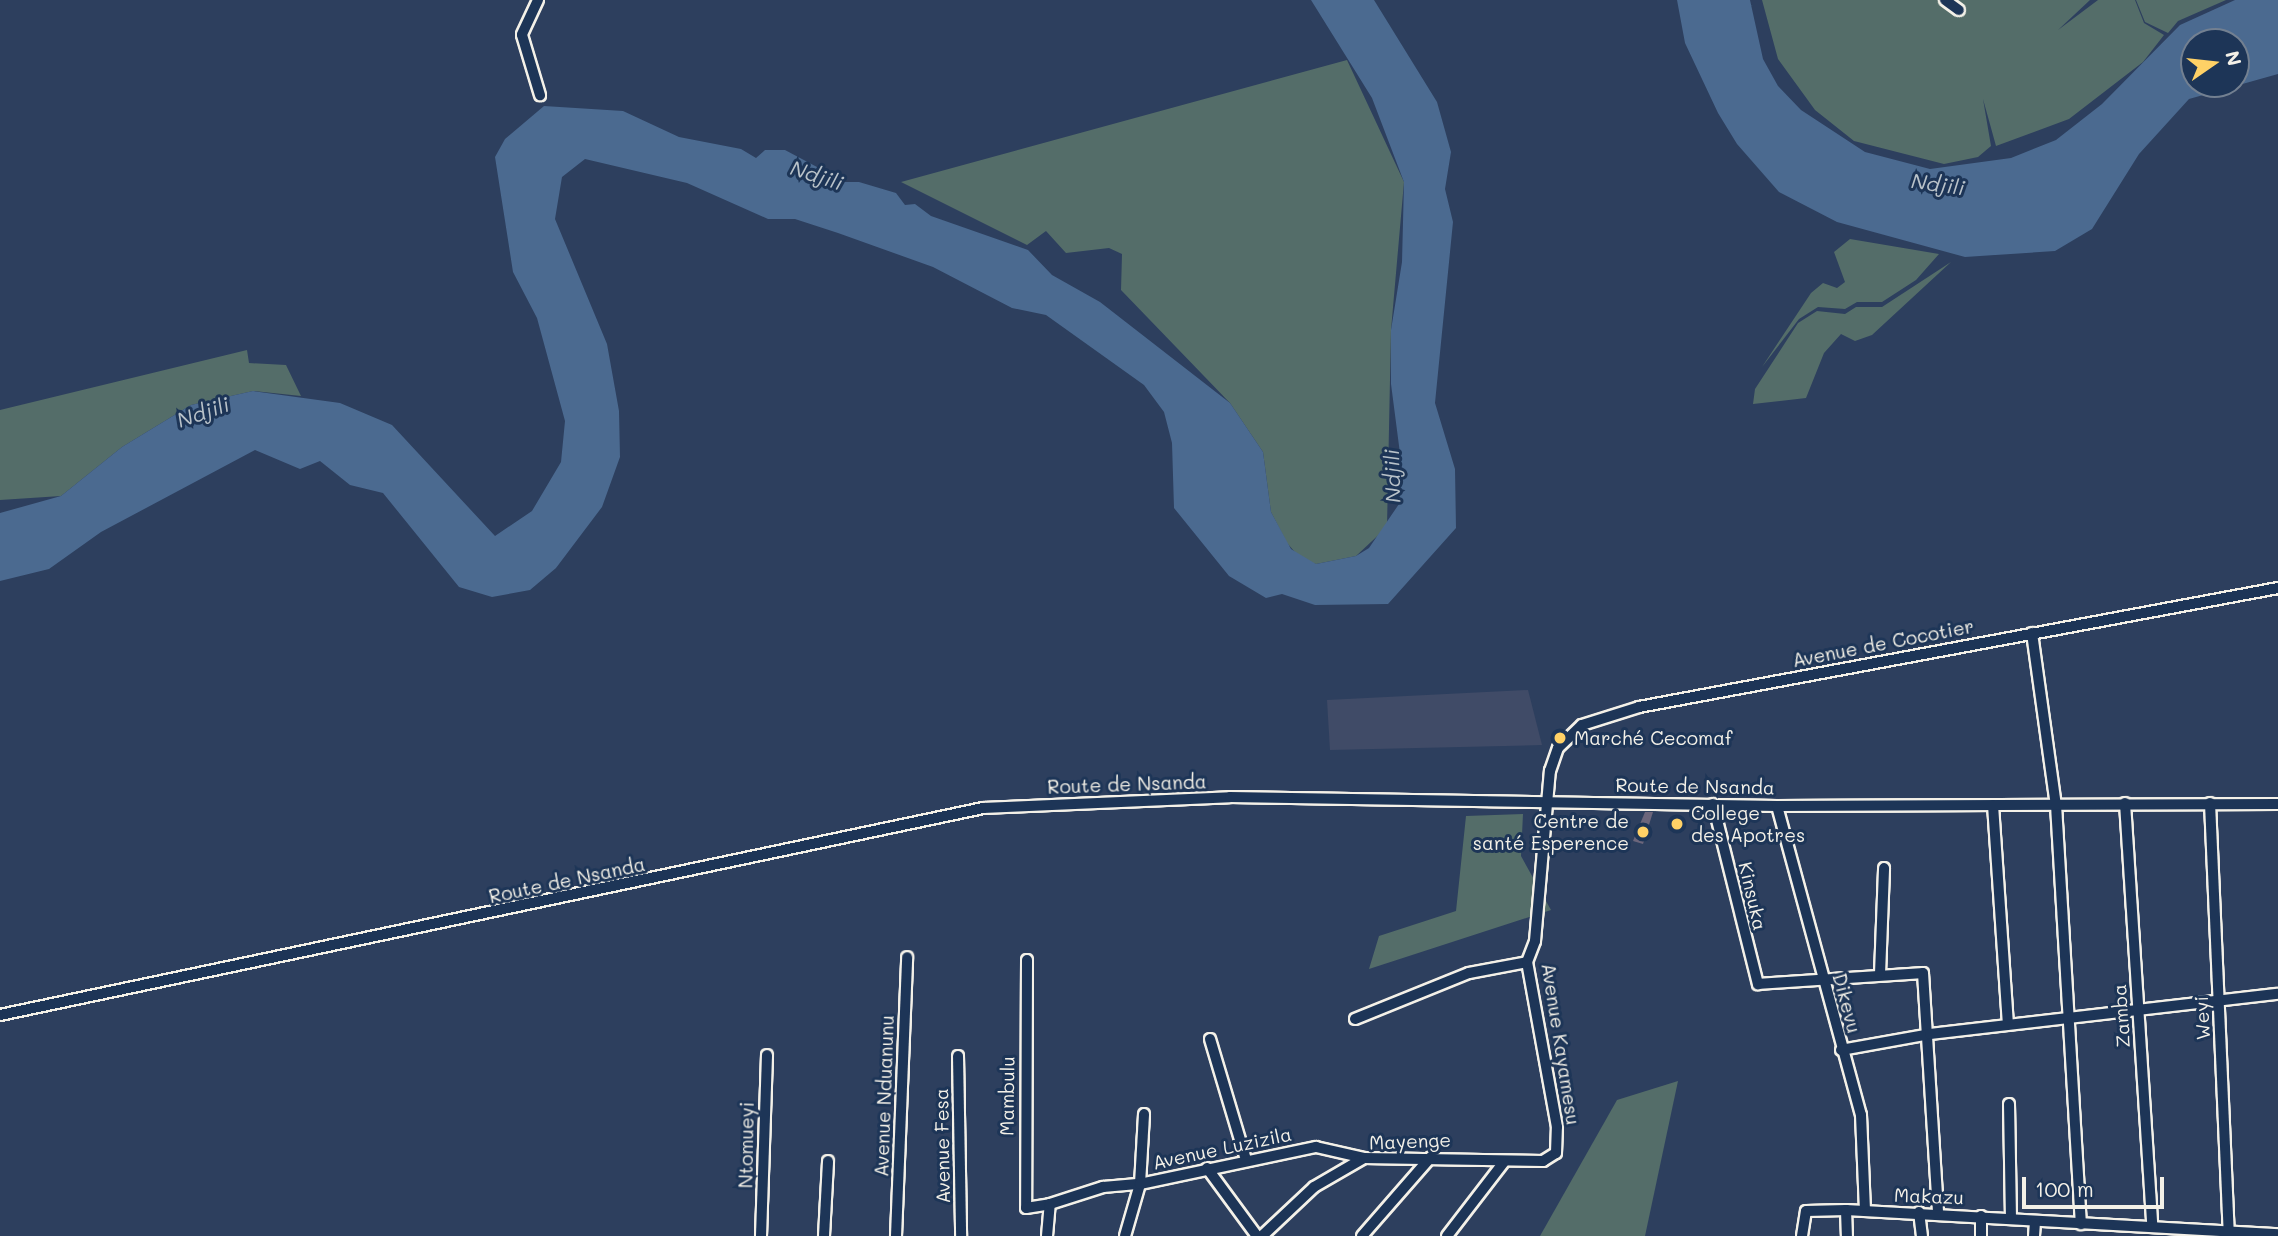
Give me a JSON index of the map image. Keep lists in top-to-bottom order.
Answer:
{
  "streets": {
    "street": [
      "Avenue de Cocotier",
      "Route de Nsanda",
      "Kinsuka",
      "Dikevu",
      "Zamba",
      "Weyi",
      "Avenue Kayamesu",
      "Avenue Nduanunu",
      "Mambulu",
      "Mayenge",
      "Ntomueyi",
      "Avenue Fesa",
      "Avenue Luzizila",
      "Makazu"
    ]
  },
  "crossings": [
    ["Avenue de Cocotier", "Route de Nsanda"],
    ["Avenue de Cocotier", "Avenue Kayamesu"],
    ["Route de Nsanda", "Kinsuka"],
    ["Route de Nsanda", "Dikevu"],
    ["Route de Nsanda", "Zamba"],
    ["Route de Nsanda", "Weyi"],
    ["Route de Nsanda", "Avenue Kayamesu"],
    ["Kinsuka", "Dikevu"],
    ["Dikevu", "Makazu"],
    ["Zamba", "Makazu"],
    ["Weyi", "Makazu"],
    ["Avenue Kayamesu", "Mayenge"],
    ["Mayenge", "Avenue Luzizila"]
  ],
  "water": ["Ndjili"],
  "places": ["Marché Cecomaf", "College des Apotres", "Centre de santé Esperence"],
  "scale_bar": "100 m",
  "north": "right"
}
